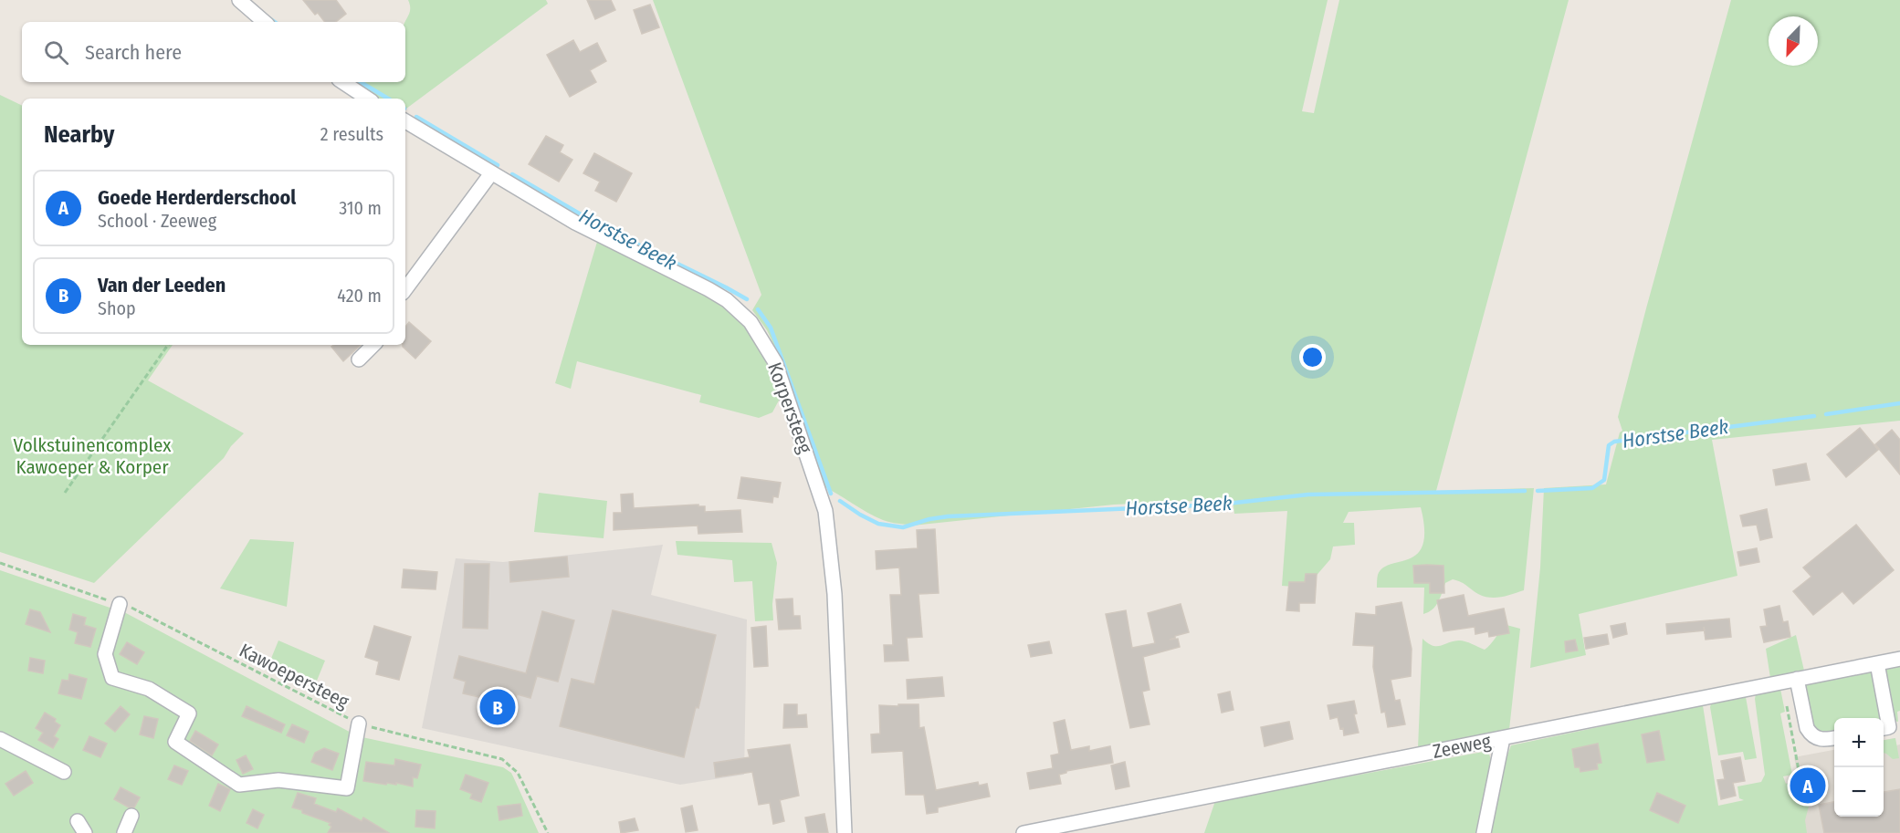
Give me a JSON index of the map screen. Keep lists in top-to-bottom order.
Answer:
{
  "streets": {
    "street": ["Korpersteeg", "Zeeweg"],
    "path": ["Kawoepersteeg"]
  },
  "water": ["Horstse Beek"],
  "parks": ["Volkstuinencomplex Kawoeper & Korper"],
  "north": "bottom left",
  "page": {
    "search": "Search here",
    "heading": ["Nearby", "2 results"],
    "list": [
      {
        "mark": "A",
        "name": "Goede Herderderschool",
        "note": "School · Zeeweg",
        "value": "310 m"
      },
      {
        "mark": "B",
        "name": "Van der Leeden",
        "note": "Shop",
        "value": "420 m"
      }
    ],
    "pins": ["B", "A"],
    "map_buttons": ["+", "−"]
  }
}
